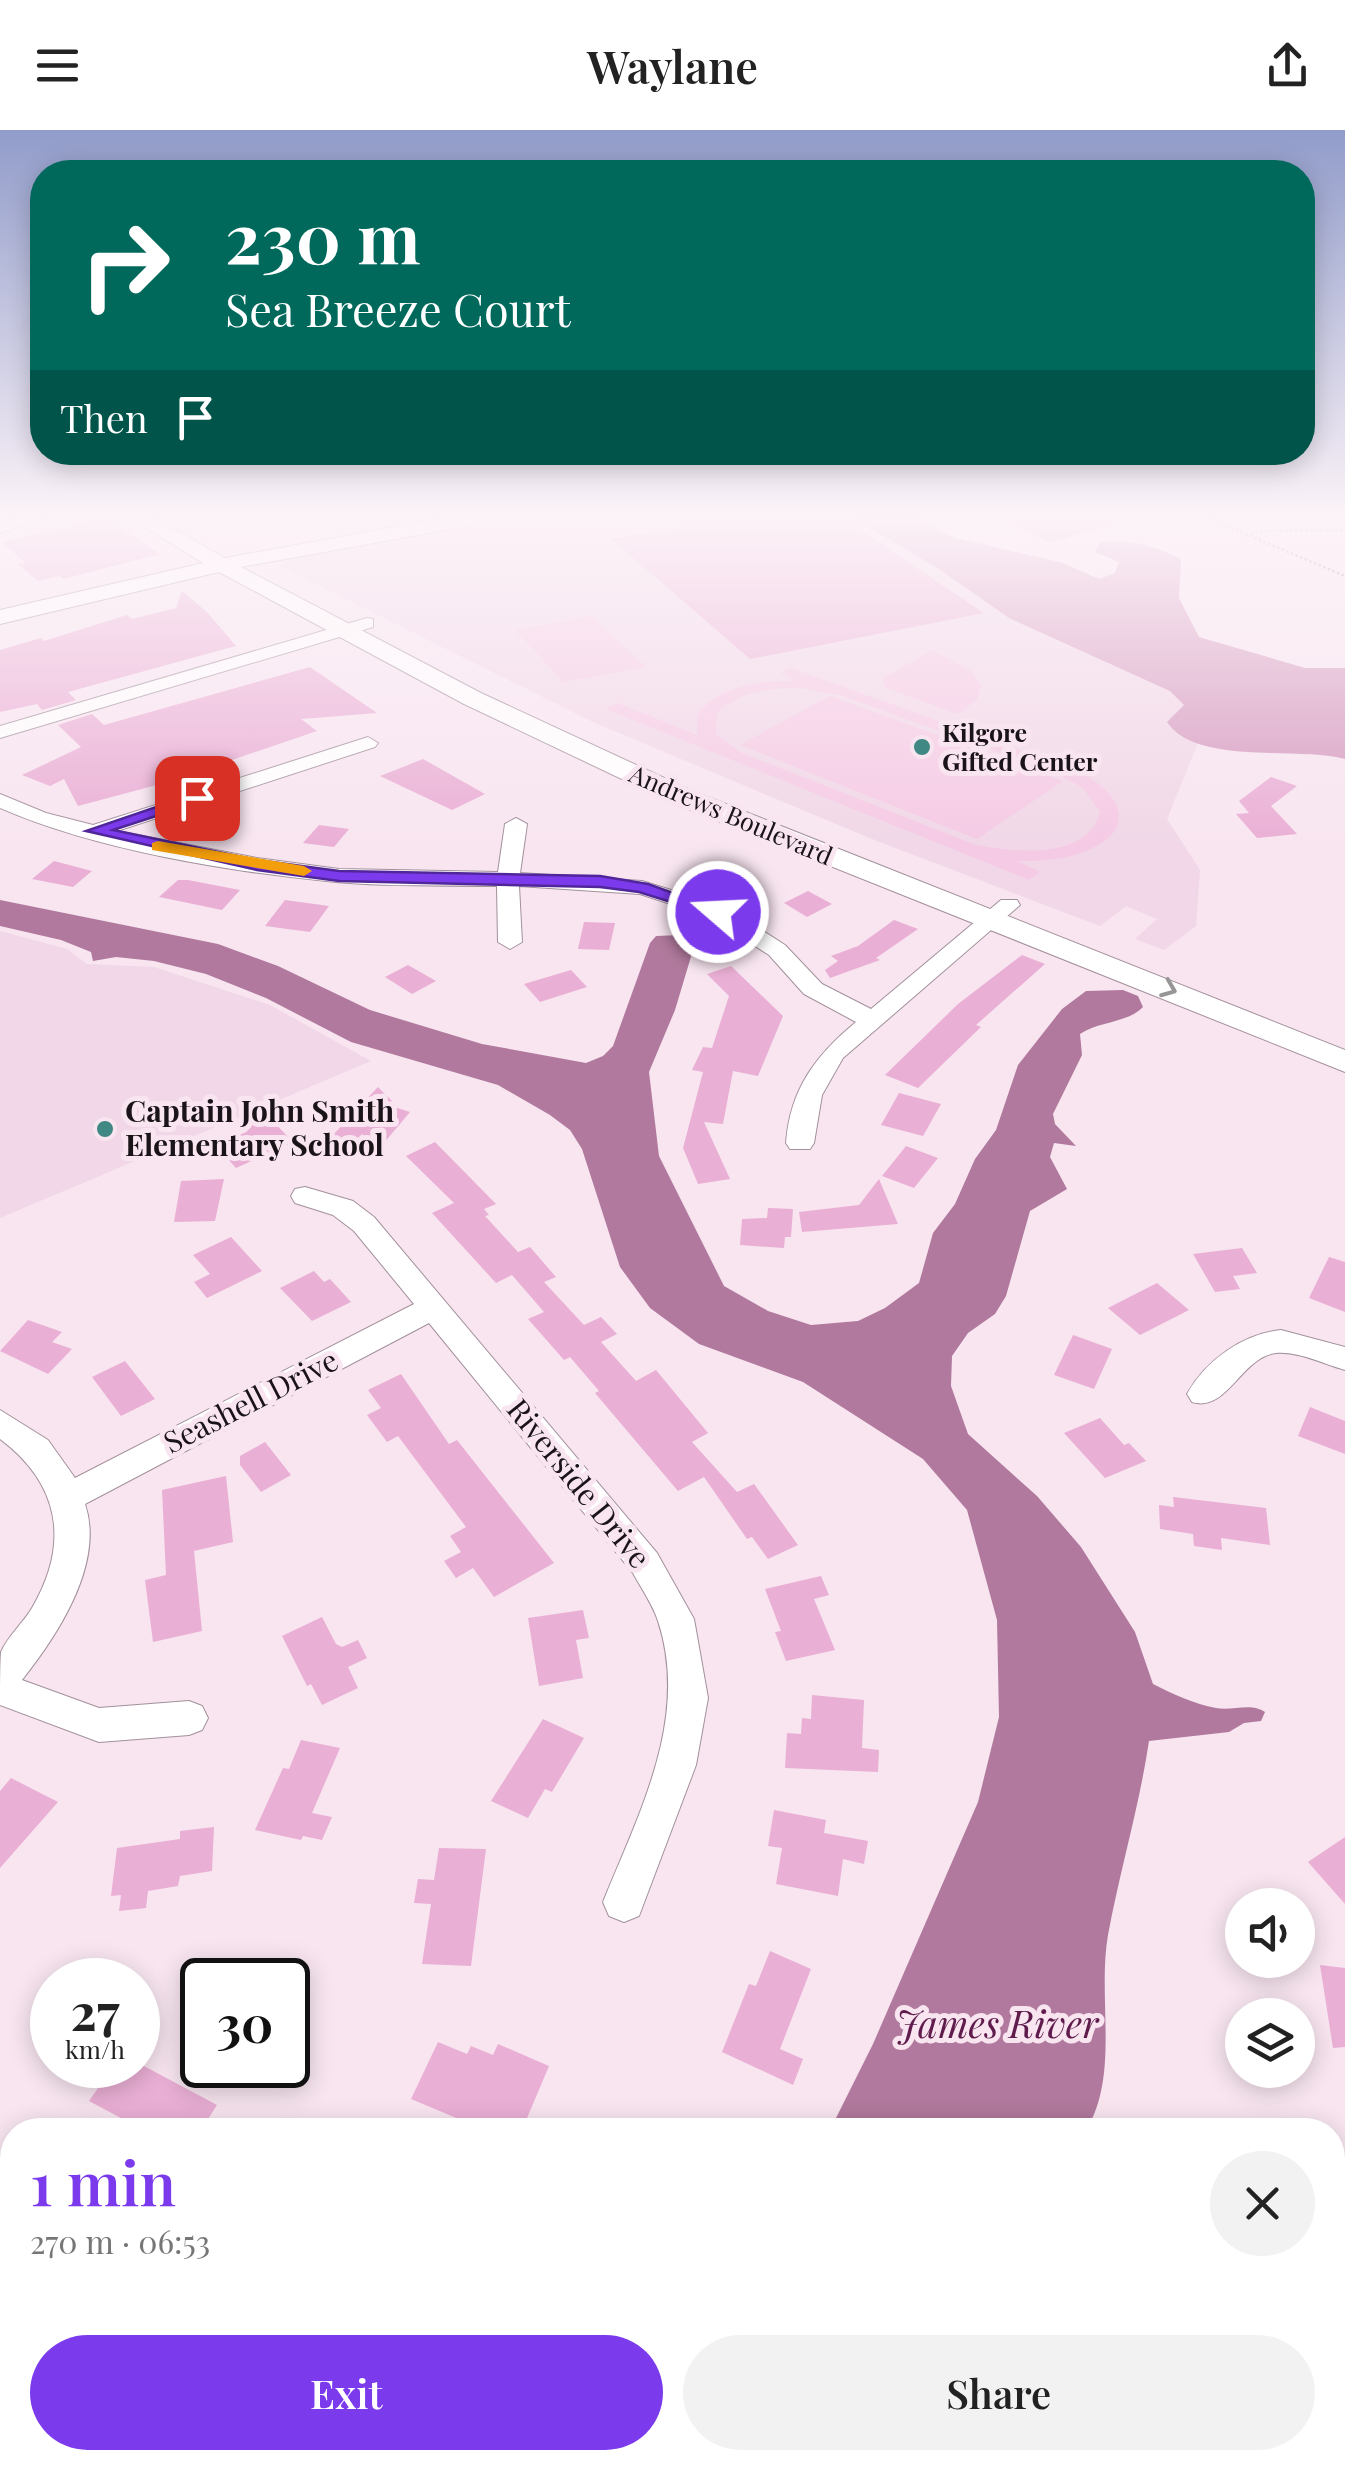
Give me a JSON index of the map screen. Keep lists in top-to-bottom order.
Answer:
{
  "streets": {
    "street": ["Andrews Boulevard", "Seashell Drive", "Riverside Drive"]
  },
  "crossings": [
    ["Seashell Drive", "Riverside Drive"]
  ],
  "water": ["James River"],
  "places": ["Kilgore Gifted Center", "Captain John Smith Elementary School"],
  "page": {
    "header": "Waylane",
    "turn": ["230 m", "Sea Breeze Court"],
    "then": "Then",
    "speed": "27 km/h",
    "limit": "30",
    "heading": ["1 min", "270 m · 06:53"],
    "buttons": ["Exit", "Share"]
  }
}
